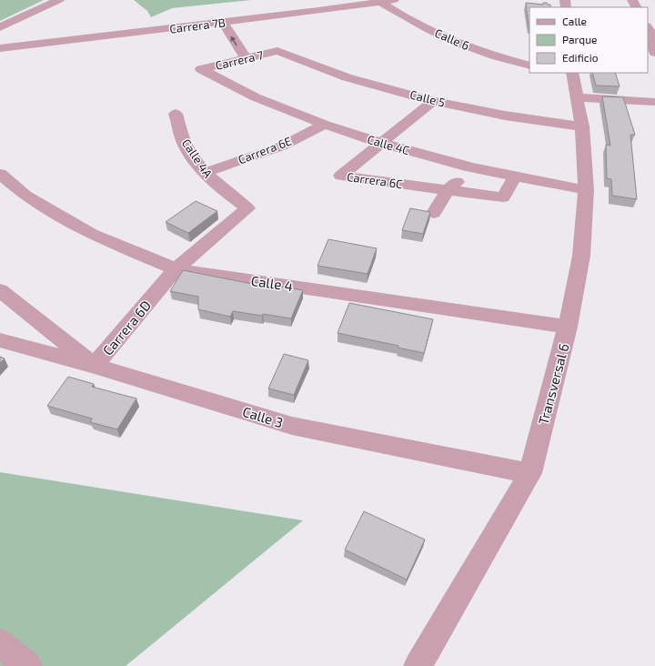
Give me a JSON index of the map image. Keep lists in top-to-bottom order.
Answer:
{
  "streets": {
    "street": [
      "Carrera 7B",
      "Calle 6",
      "Carrera 7",
      "Calle 5",
      "Calle 4C",
      "Carrera 6E",
      "Calle 4A",
      "Carrera 6C",
      "Calle 4",
      "Carrera 6D",
      "Transversal 6",
      "Calle 3"
    ]
  },
  "crossings": [
    ["Carrera 7B", "Calle 6"],
    ["Carrera 7", "Calle 5"],
    ["Carrera 7", "Calle 4C"],
    ["Calle 5", "Carrera 6C"],
    ["Calle 5", "Transversal 6"],
    ["Calle 4C", "Carrera 6E"],
    ["Calle 4C", "Carrera 6C"],
    ["Calle 4C", "Transversal 6"],
    ["Carrera 6E", "Calle 4A"],
    ["Calle 4A", "Carrera 6D"],
    ["Calle 4", "Carrera 6D"],
    ["Calle 4", "Transversal 6"],
    ["Carrera 6D", "Calle 3"],
    ["Transversal 6", "Calle 3"]
  ],
  "legend": ["Calle", "Parque", "Edificio"]
}
